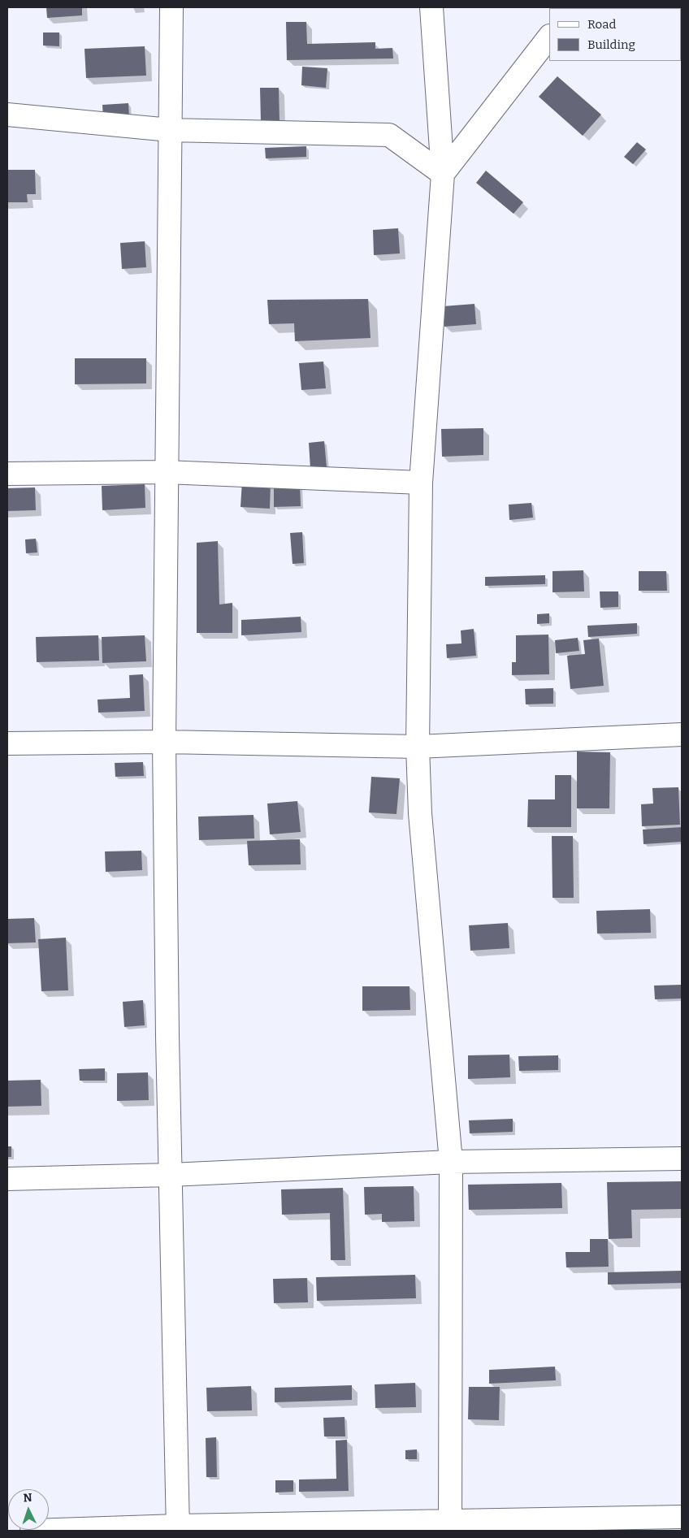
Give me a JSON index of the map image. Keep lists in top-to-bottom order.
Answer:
{
  "legend": ["Road", "Building"],
  "north": "top"
}
